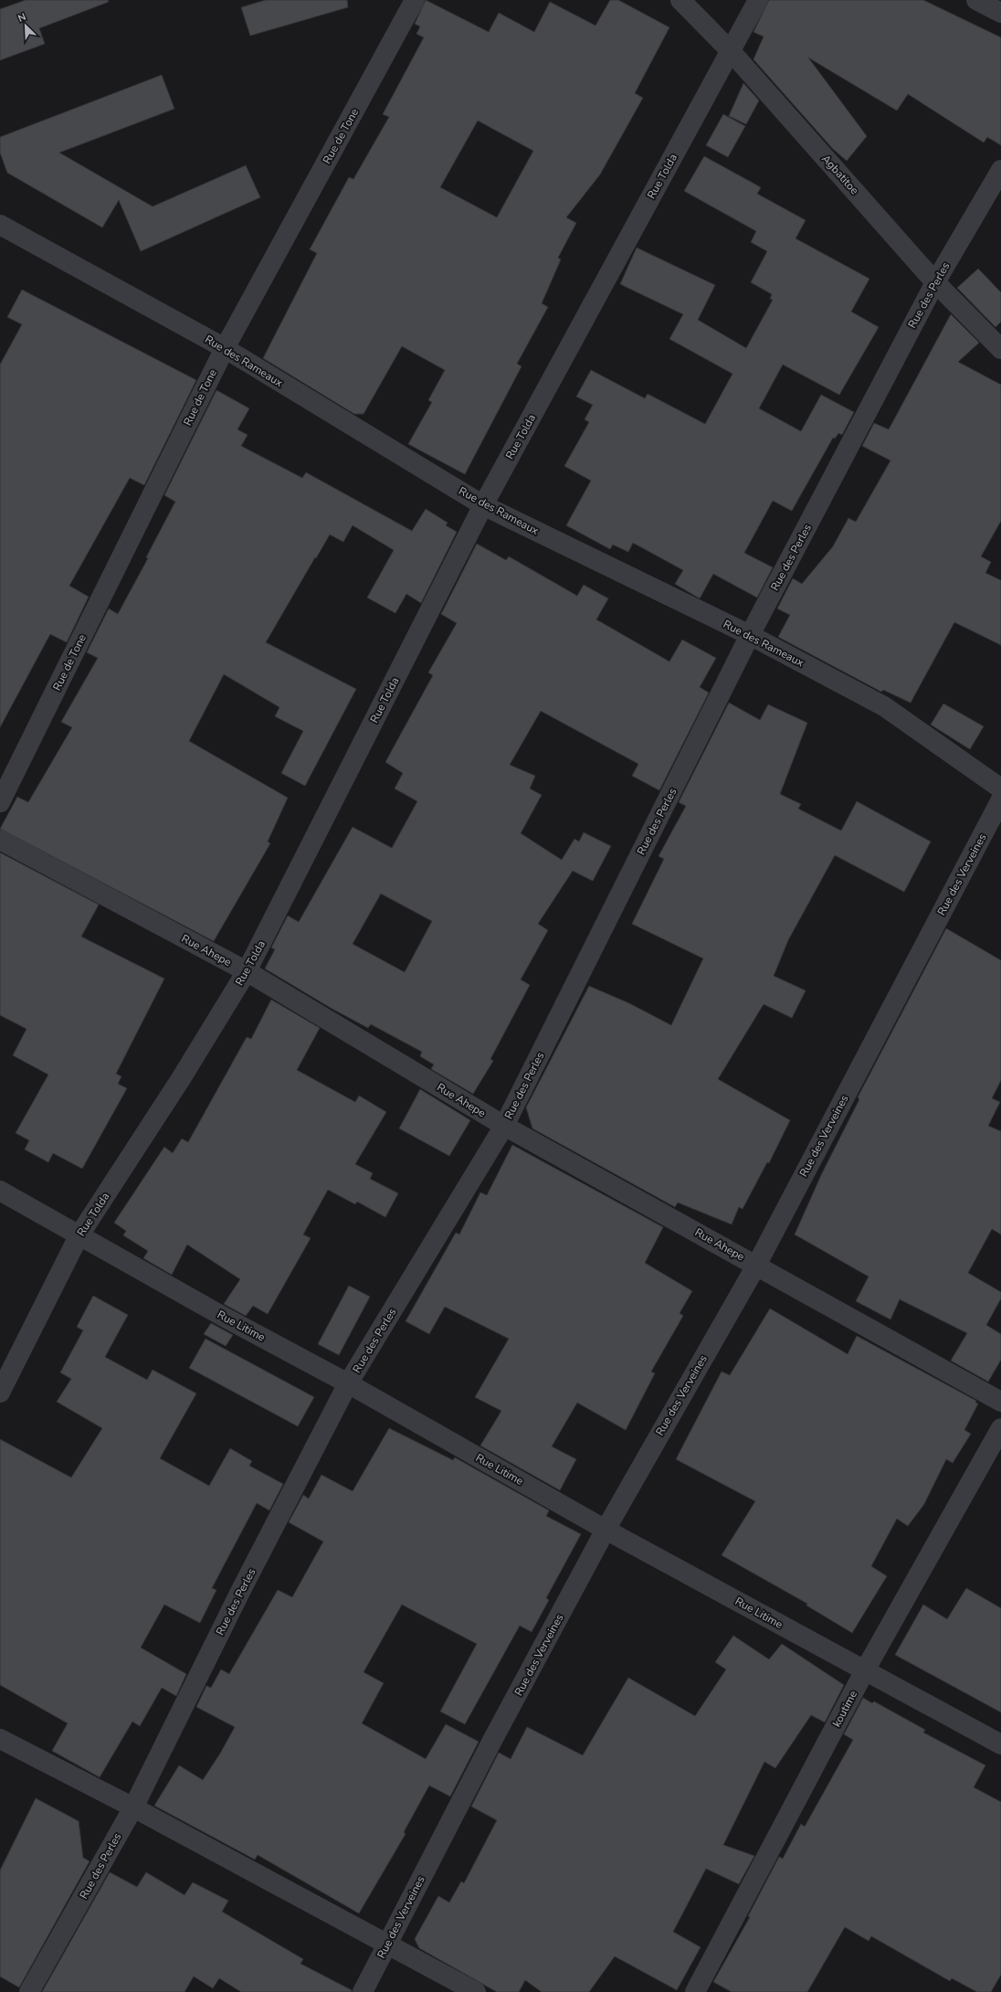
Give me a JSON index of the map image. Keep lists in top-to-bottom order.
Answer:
{
  "streets": {
    "street": [
      "Rue de Tone",
      "Agbatitoe",
      "Rue Tolda",
      "Rue des Perles",
      "Rue des Rameaux",
      "Rue des Verveines",
      "Rue Ahepe",
      "Rue Litime",
      "koutime"
    ]
  },
  "crossings": [
    ["Rue de Tone", "Rue des Rameaux"],
    ["Agbatitoe", "Rue Tolda"],
    ["Agbatitoe", "Rue des Perles"],
    ["Rue Tolda", "Rue des Rameaux"],
    ["Rue Tolda", "Rue Ahepe"],
    ["Rue Tolda", "Rue Litime"],
    ["Rue des Perles", "Rue des Rameaux"],
    ["Rue des Perles", "Rue Ahepe"],
    ["Rue des Perles", "Rue Litime"],
    ["Rue des Verveines", "Rue Ahepe"],
    ["Rue des Verveines", "Rue Litime"],
    ["Rue Litime", "koutime"]
  ],
  "north": "top left"
}
